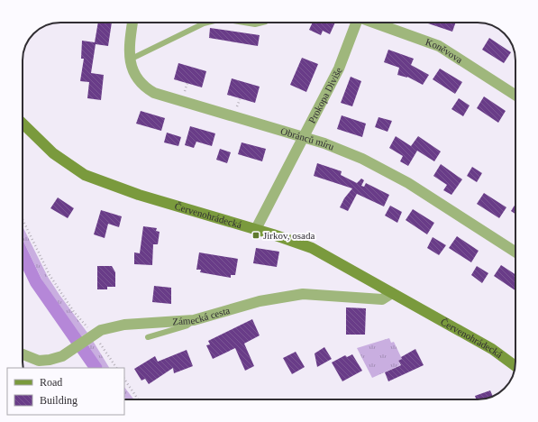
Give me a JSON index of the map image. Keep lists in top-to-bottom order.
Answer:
{
  "streets": {
    "street": [
      "Koněvova",
      "Prokopa Diviše",
      "Obránců míru",
      "Červenohrádecká",
      "Zámecká cesta"
    ]
  },
  "crossings": [
    ["Prokopa Diviše", "Obránců míru"],
    ["Prokopa Diviše", "Červenohrádecká"],
    ["Červenohrádecká", "Zámecká cesta"]
  ],
  "places": {
    "transit": ["Jirkov, osada"]
  },
  "legend": ["Road", "Building"]
}
